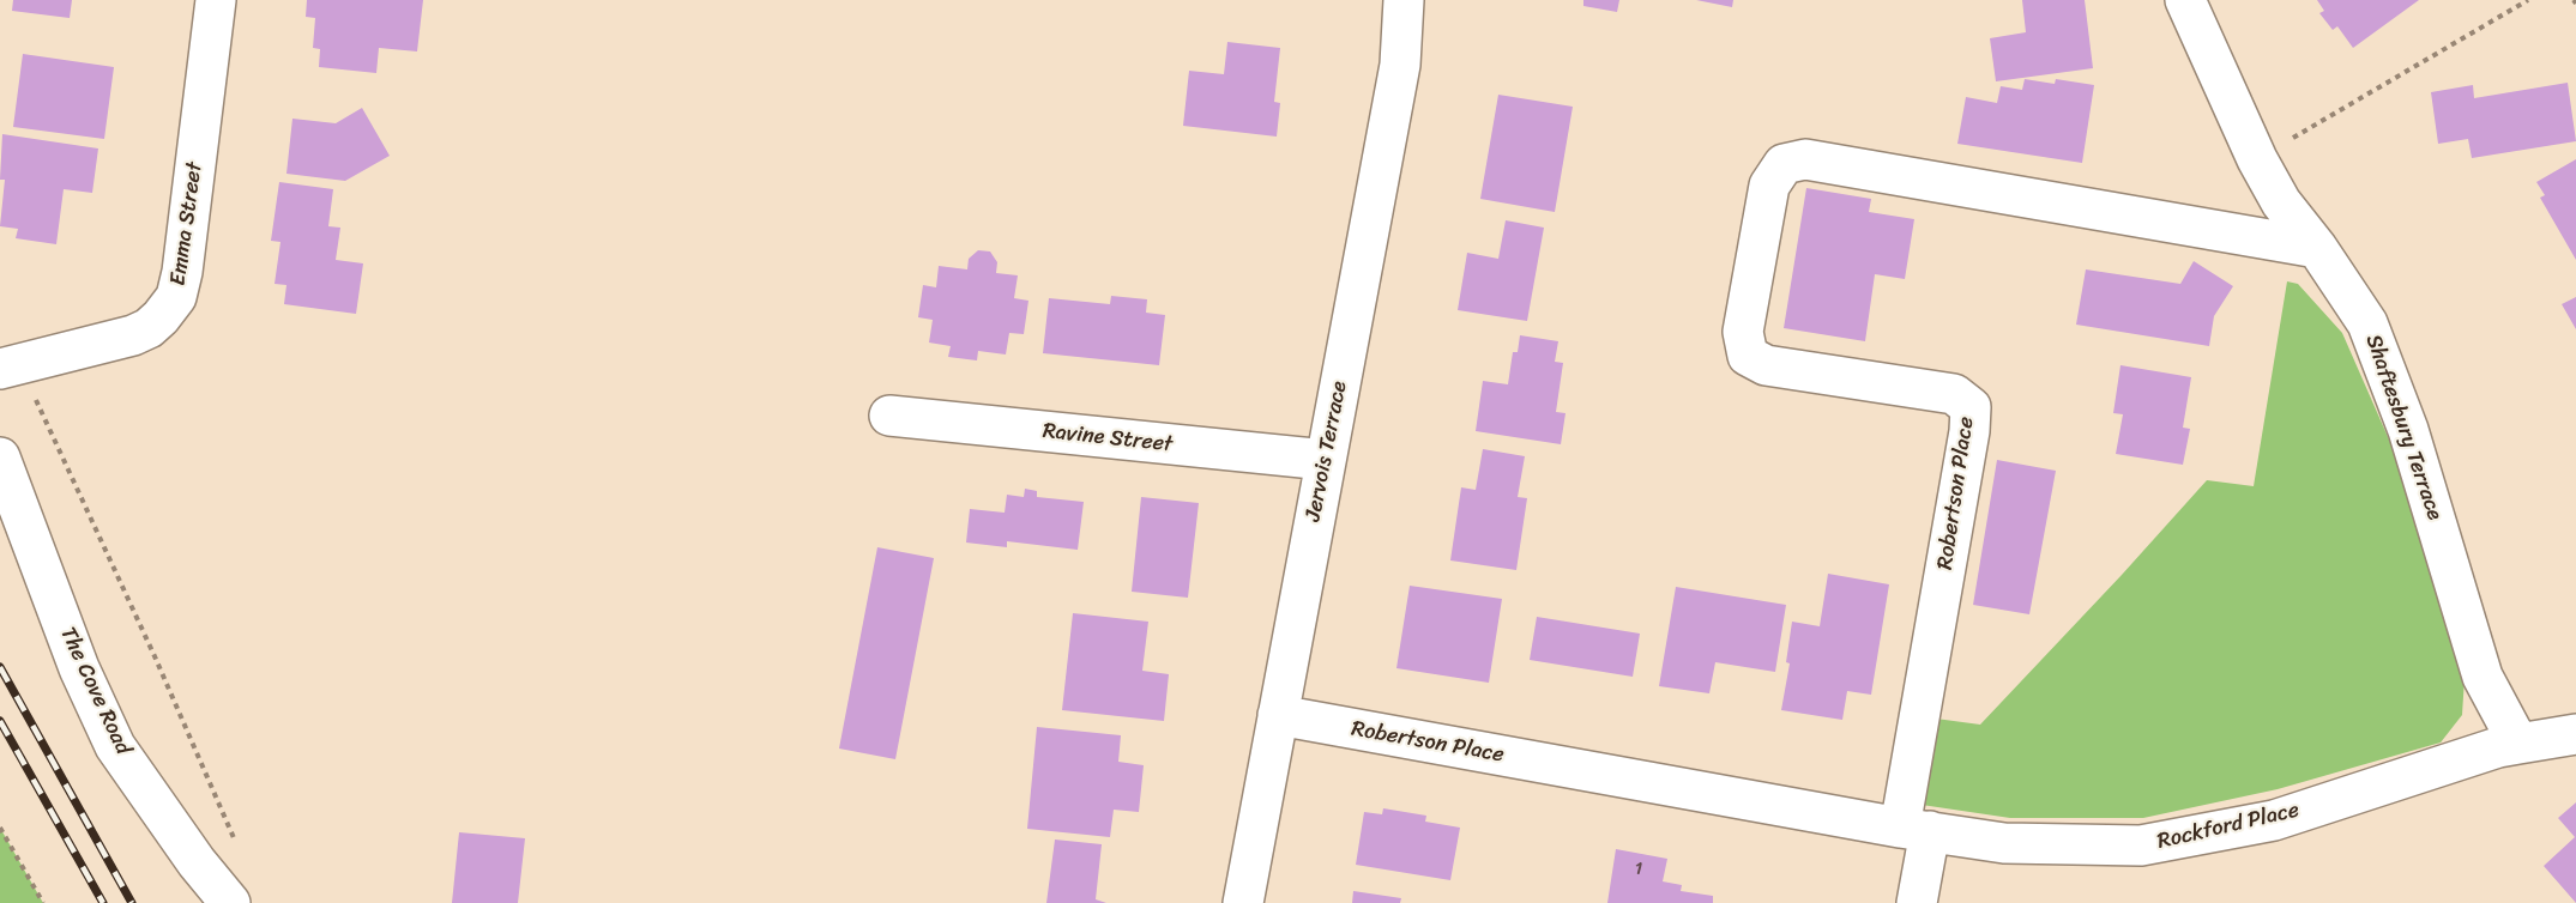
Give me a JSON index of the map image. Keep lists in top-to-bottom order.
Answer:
{
  "streets": {
    "street": [
      "Emma Street",
      "Shaftesbury Terrace",
      "Ravine Street",
      "Jervois Terrace",
      "Robertson Place",
      "The Cove Road",
      "Rockford Place"
    ]
  },
  "crossings": [
    ["Shaftesbury Terrace", "Robertson Place"],
    ["Shaftesbury Terrace", "Rockford Place"],
    ["Ravine Street", "Jervois Terrace"],
    ["Jervois Terrace", "Robertson Place"],
    ["Robertson Place", "Rockford Place"]
  ],
  "house_numbers": ["1"]
}
